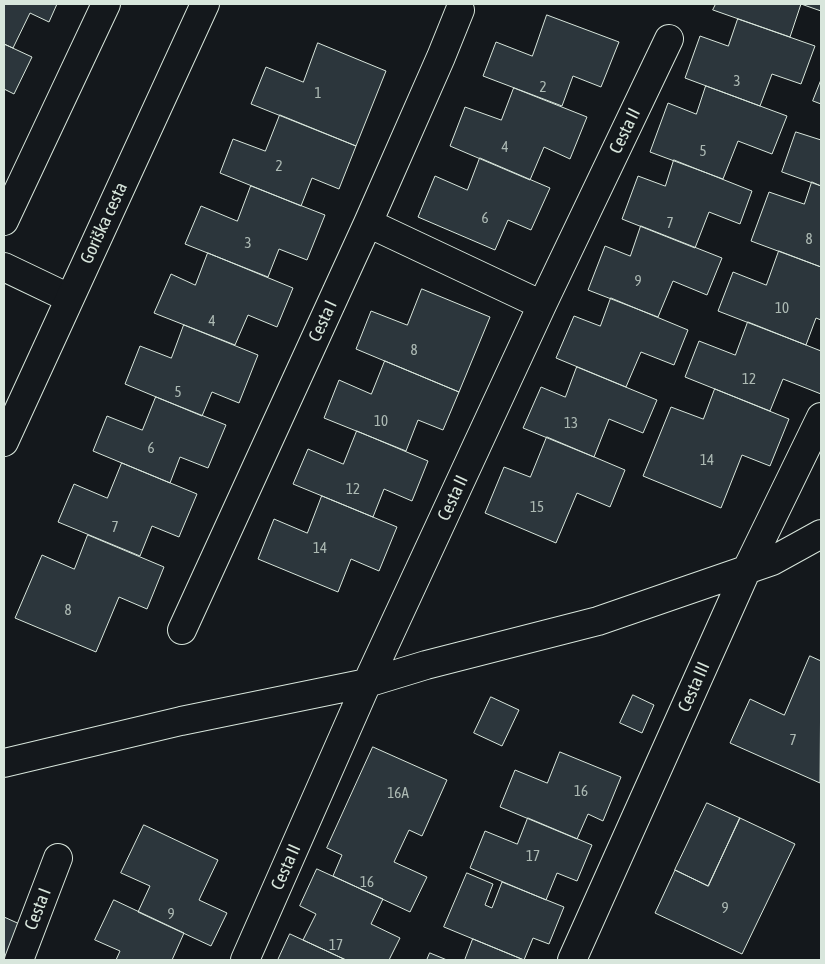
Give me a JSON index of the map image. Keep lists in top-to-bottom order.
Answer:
{
  "streets": {
    "street": [
      "Cesta II",
      "Goriška cesta",
      "Cesta I",
      "Cesta III"
    ]
  },
  "house_numbers": [
    "3",
    "2",
    "1",
    "4",
    "5",
    "2",
    "6",
    "7",
    "8",
    "3",
    "9",
    "10",
    "4",
    "8",
    "12",
    "5",
    "10",
    "13",
    "6",
    "14",
    "12",
    "15",
    "7",
    "14",
    "8",
    "7",
    "16",
    "16A",
    "17",
    "16",
    "9",
    "9",
    "17"
  ]
}
